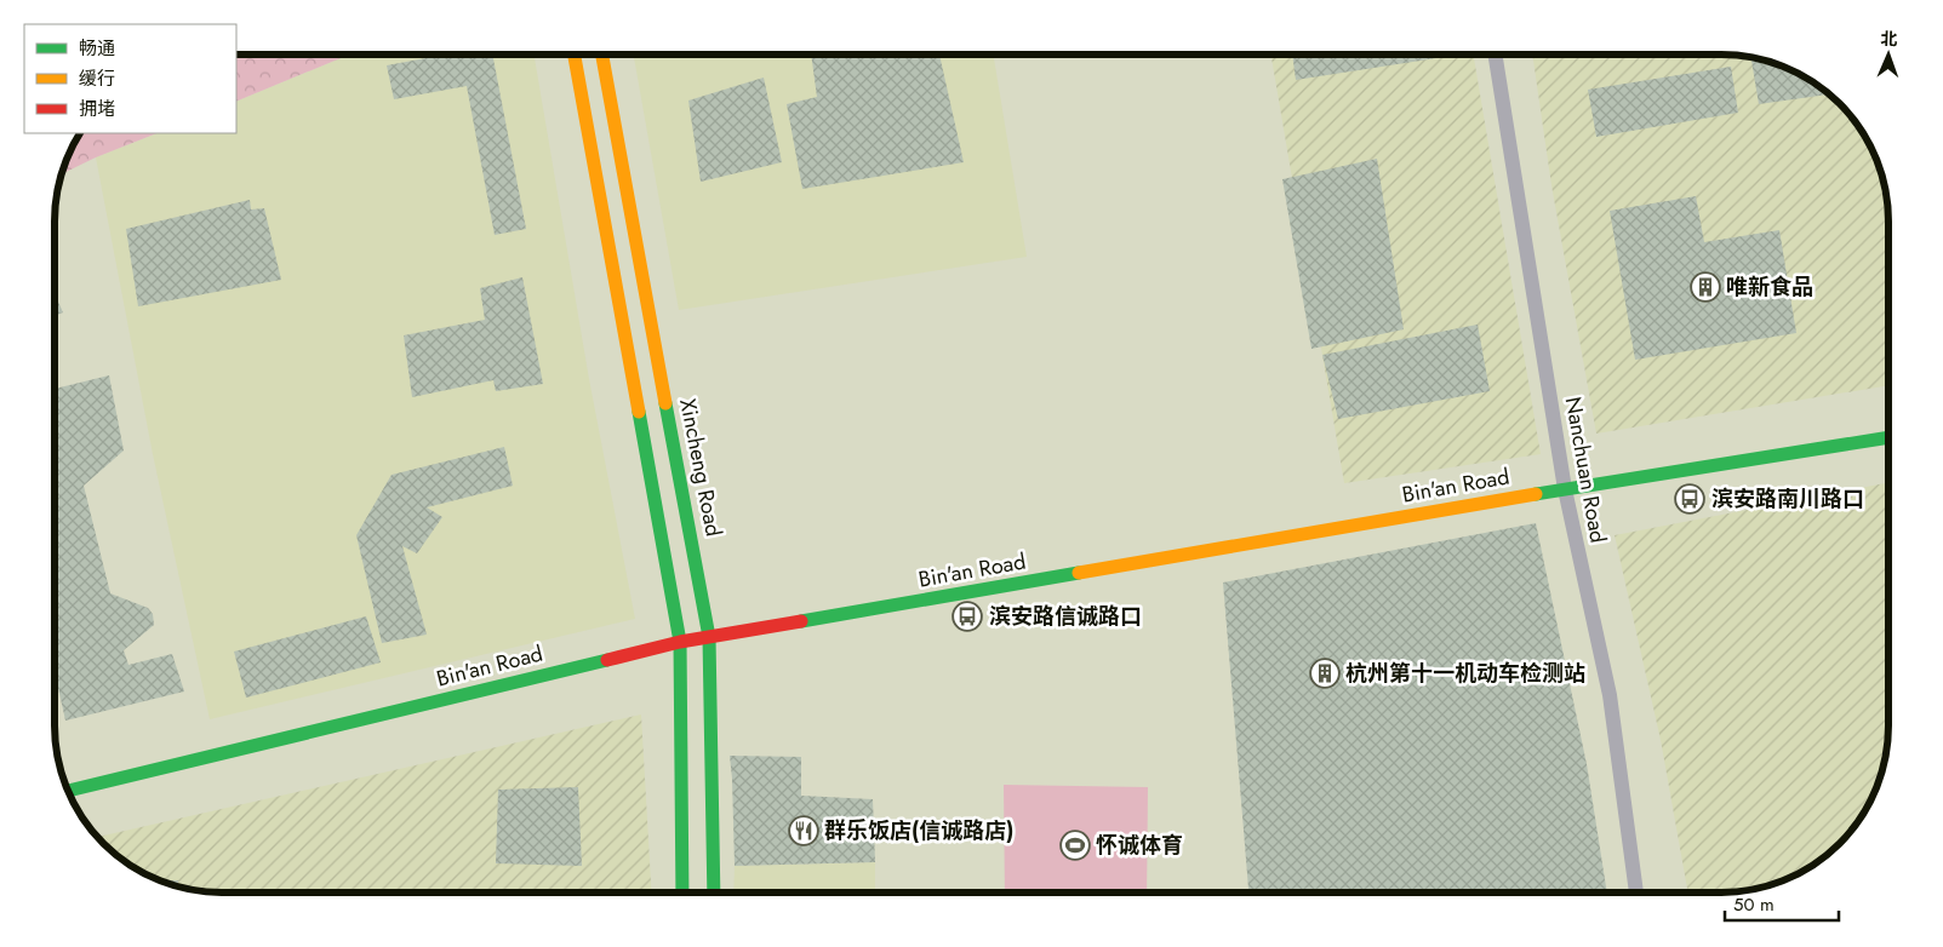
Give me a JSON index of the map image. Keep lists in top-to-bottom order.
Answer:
{
  "streets": {
    "street": ["Xincheng Road", "Nanchuan Road", "Bin'an Road"]
  },
  "crossings": [
    ["Xincheng Road", "Bin'an Road"],
    ["Nanchuan Road", "Bin'an Road"]
  ],
  "places": {
    "building": ["唯新食品", "杭州第十一机动车检测站"],
    "bus stop": ["滨安路南川路口", "滨安路信诚路口"],
    "restaurant": ["群乐饭店(信诚路店)"],
    "sports": ["怀诚体育"]
  },
  "legend": ["畅通", "缓行", "拥堵"],
  "scale_bar": "50 m",
  "north": "top"
}
